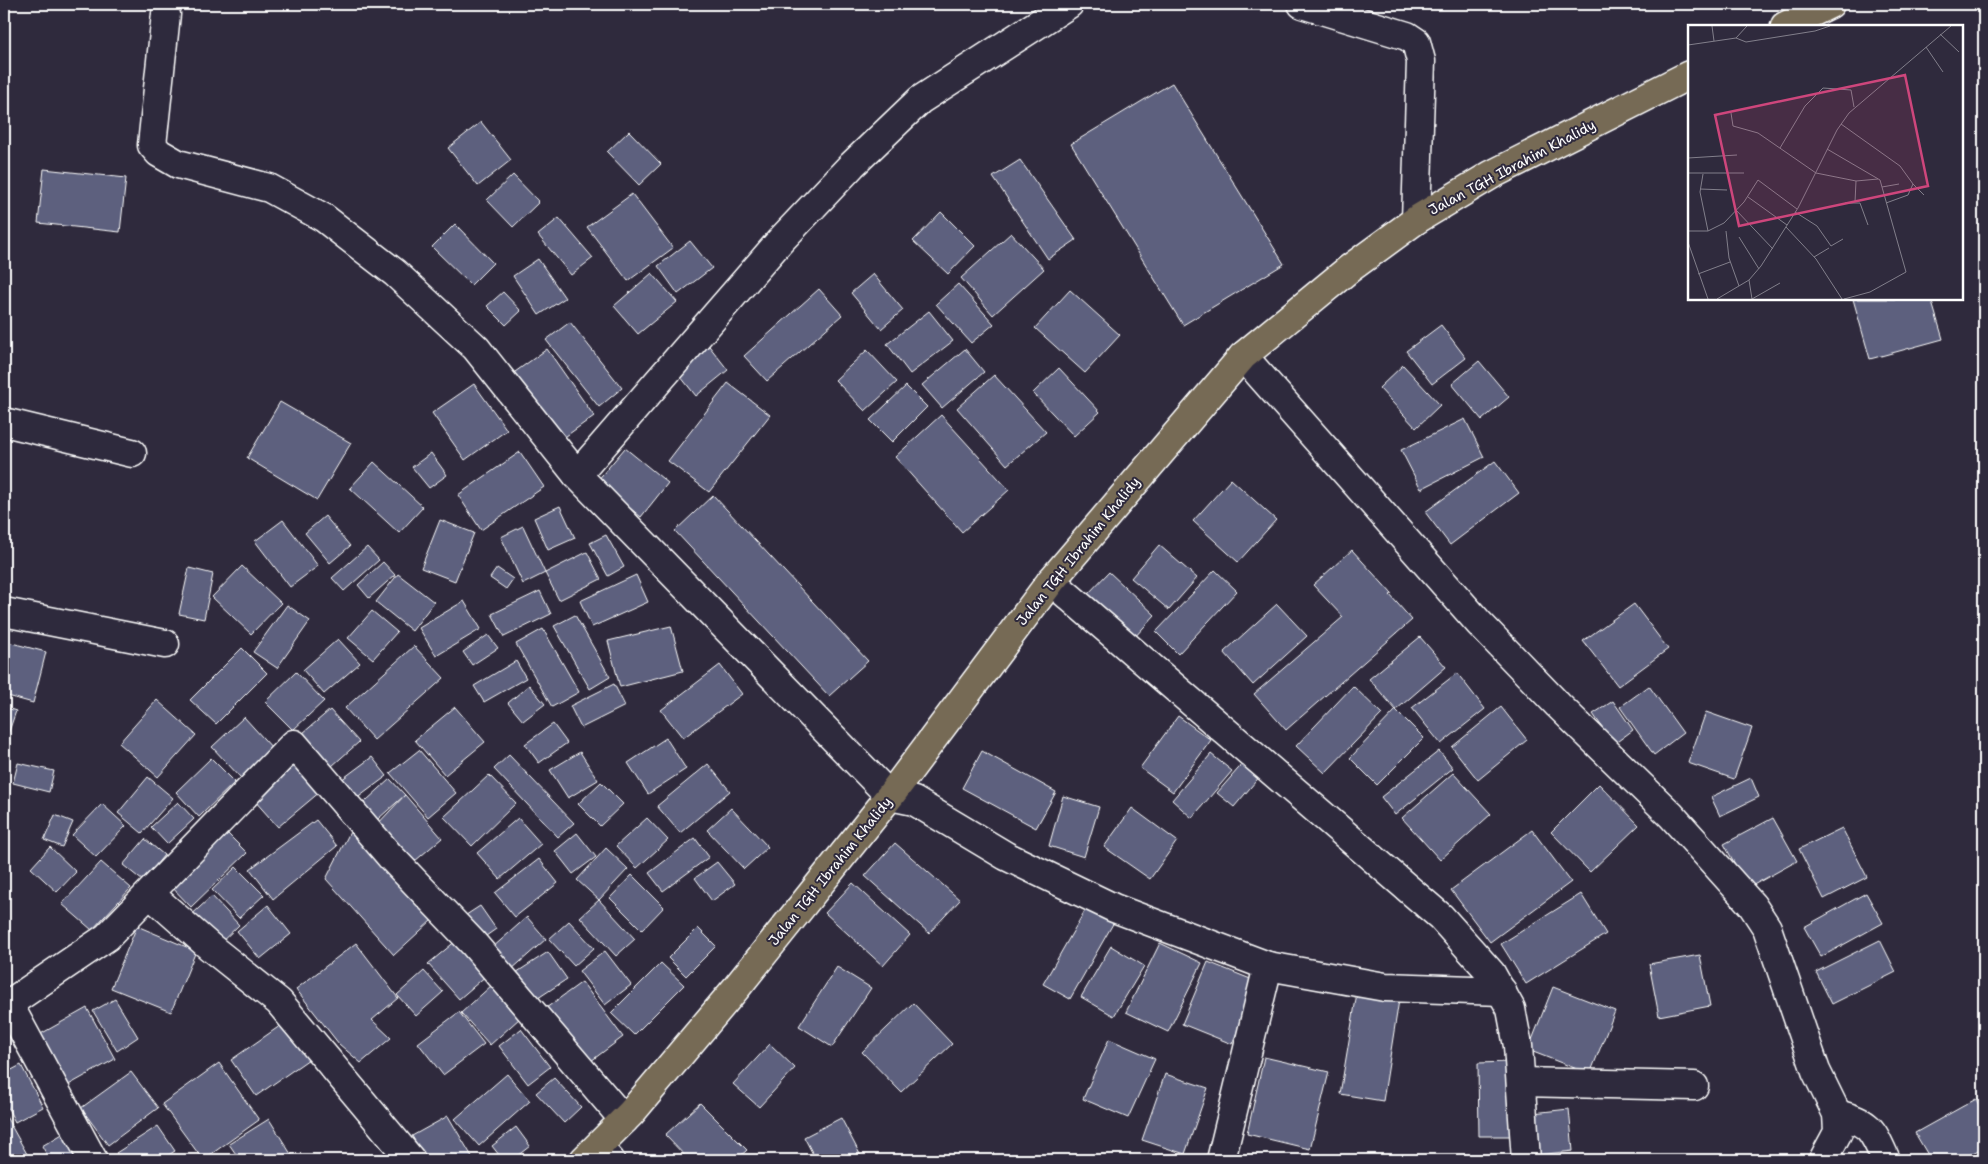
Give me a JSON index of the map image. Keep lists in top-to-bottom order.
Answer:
{
  "streets": {
    "main road": ["Jalan TGH Ibrahim Khalidy"]
  }
}
